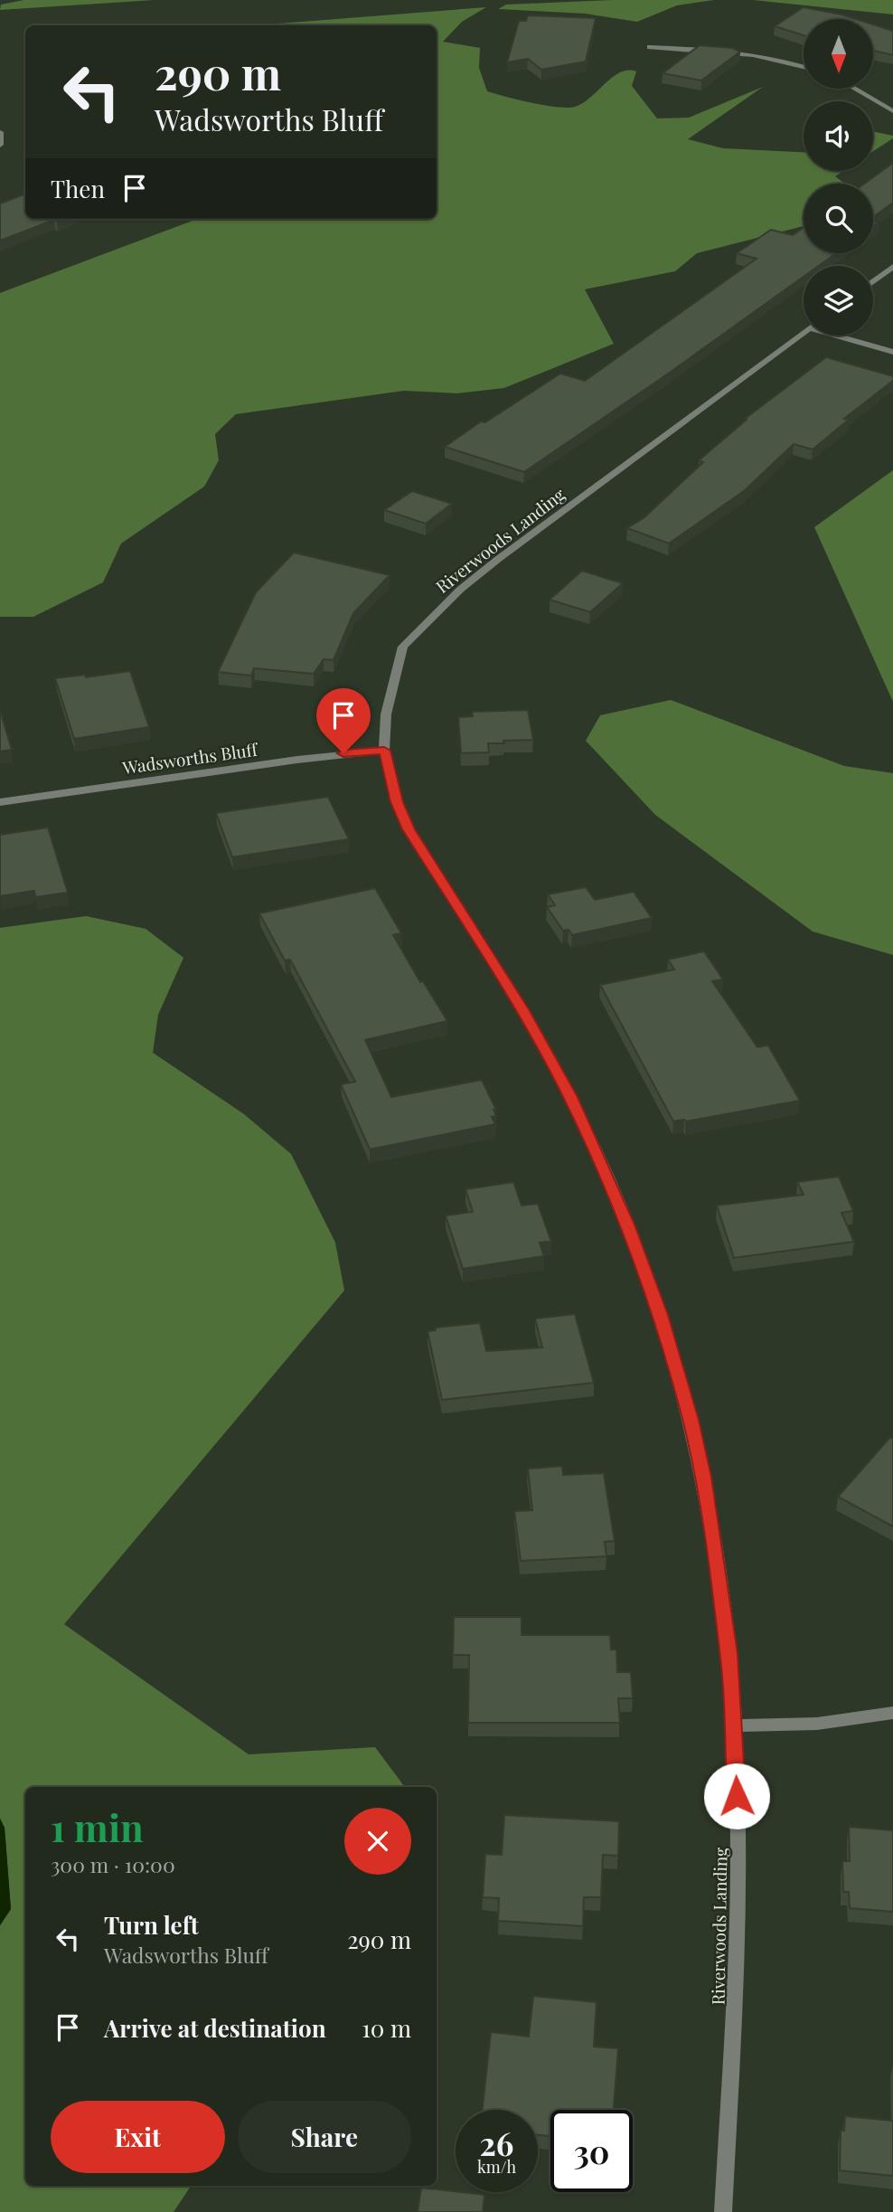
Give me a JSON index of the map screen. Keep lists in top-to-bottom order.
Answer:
{
  "streets": {
    "street": ["Riverwoods Landing", "Wadsworths Bluff"]
  },
  "crossings": [
    ["Riverwoods Landing", "Wadsworths Bluff"]
  ],
  "north": "bottom",
  "page": {
    "turn": ["290 m", "Wadsworths Bluff"],
    "then": "Then",
    "heading": ["1 min", "300 m · 10:00"],
    "list": [
      {
        "name": "Turn left",
        "note": "Wadsworths Bluff",
        "value": "290 m"
      },
      {
        "name": "Arrive at destination",
        "value": "10 m"
      }
    ],
    "buttons": ["Exit", "Share"],
    "speed": "26 km/h",
    "limit": "30"
  }
}
